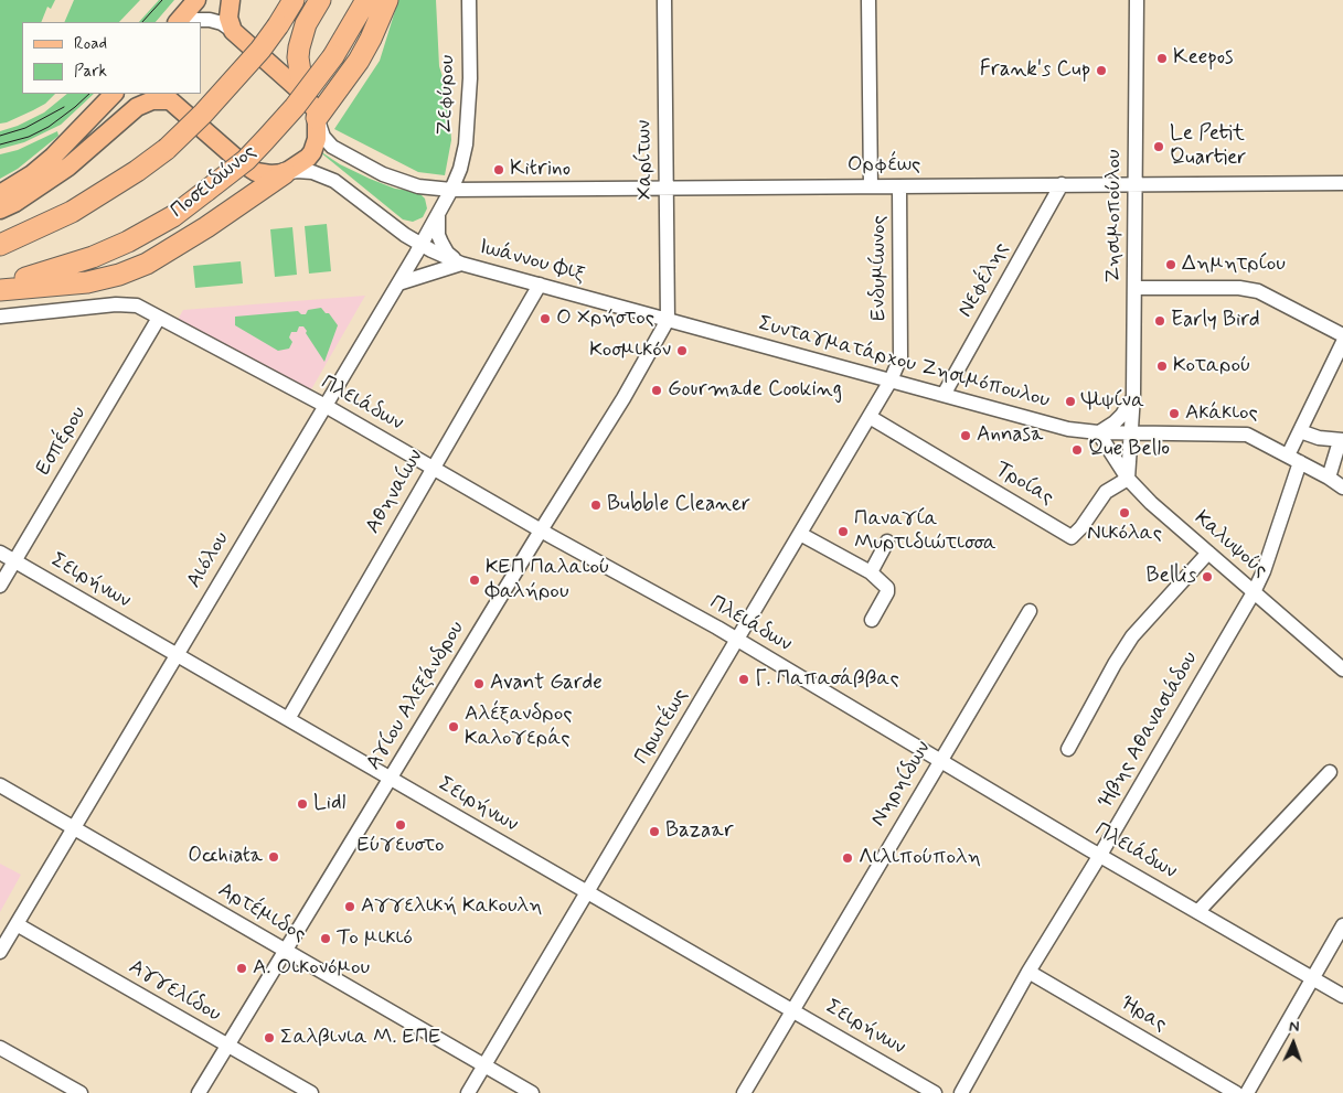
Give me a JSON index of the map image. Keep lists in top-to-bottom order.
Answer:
{
  "streets": {
    "highway": ["Ποσειδώνος"],
    "street": [
      "Ζεφύρου",
      "Χαρίτων",
      "Ορφέως",
      "Ζησιμοπούλου",
      "Ιωάννου Φιξ",
      "Ενδυμίωνος",
      "Νεφέλης",
      "Συνταγματάρχου Ζησιμόπουλου",
      "Πλειάδων",
      "Εσπέρου",
      "Τροίας",
      "Αθηναίων",
      "Καλυψούς",
      "Αιόλου",
      "Σειρήνων",
      "Αγίου Αλεξάνδρου",
      "Πρωτέως",
      "Ήβης Αθανασιάδου",
      "Νηρηίδων",
      "Αρτέμιδος",
      "Αγγελίδου",
      "Ήρας"
    ]
  },
  "crossings": [
    ["Ζεφύρου", "Ορφέως"],
    ["Ζεφύρου", "Αιόλου"],
    ["Χαρίτων", "Ορφέως"],
    ["Χαρίτων", "Ιωάννου Φιξ"],
    ["Χαρίτων", "Συνταγματάρχου Ζησιμόπουλου"],
    ["Χαρίτων", "Αγίου Αλεξάνδρου"],
    ["Ορφέως", "Ζησιμοπούλου"],
    ["Ορφέως", "Ενδυμίωνος"],
    ["Ορφέως", "Νεφέλης"],
    ["Ορφέως", "Αιόλου"],
    ["Ζησιμοπούλου", "Συνταγματάρχου Ζησιμόπουλου"],
    ["Ιωάννου Φιξ", "Συνταγματάρχου Ζησιμόπουλου"],
    ["Ιωάννου Φιξ", "Αθηναίων"],
    ["Ιωάννου Φιξ", "Αιόλου"],
    ["Ιωάννου Φιξ", "Αγίου Αλεξάνδρου"],
    ["Ενδυμίωνος", "Συνταγματάρχου Ζησιμόπουλου"],
    ["Ενδυμίωνος", "Πρωτέως"],
    ["Νεφέλης", "Συνταγματάρχου Ζησιμόπουλου"],
    ["Συνταγματάρχου Ζησιμόπουλου", "Καλυψούς"],
    ["Συνταγματάρχου Ζησιμόπουλου", "Αγίου Αλεξάνδρου"],
    ["Συνταγματάρχου Ζησιμόπουλου", "Πρωτέως"],
    ["Συνταγματάρχου Ζησιμόπουλου", "Ήβης Αθανασιάδου"],
    ["Πλειάδων", "Εσπέρου"],
    ["Πλειάδων", "Αθηναίων"],
    ["Πλειάδων", "Αιόλου"],
    ["Πλειάδων", "Αγίου Αλεξάνδρου"],
    ["Πλειάδων", "Πρωτέως"],
    ["Πλειάδων", "Ήβης Αθανασιάδου"],
    ["Πλειάδων", "Νηρηίδων"],
    ["Εσπέρου", "Σειρήνων"],
    ["Τροίας", "Καλυψούς"],
    ["Τροίας", "Πρωτέως"],
    ["Αθηναίων", "Σειρήνων"],
    ["Καλυψούς", "Ήβης Αθανασιάδου"],
    ["Αιόλου", "Σειρήνων"],
    ["Αιόλου", "Αρτέμιδος"],
    ["Αιόλου", "Αγγελίδου"],
    ["Σειρήνων", "Αγίου Αλεξάνδρου"],
    ["Σειρήνων", "Πρωτέως"],
    ["Σειρήνων", "Νηρηίδων"],
    ["Αγίου Αλεξάνδρου", "Αρτέμιδος"],
    ["Αγίου Αλεξάνδρου", "Αγγελίδου"],
    ["Πρωτέως", "Αρτέμιδος"],
    ["Ήβης Αθανασιάδου", "Ήρας"]
  ],
  "places": [
    "Keepos",
    "Frank's Cup",
    "Le Petit Quartier",
    "Kitrino",
    "Δημητρίου",
    "Ο Χρήστος",
    "Early Bird",
    "Κοσμικόν",
    "Κοταρού",
    "Gourmade Cooking",
    "Ψιψίνα",
    "Ακάκιος",
    "Annasa",
    "Que Bello",
    "Bubble Cleaner",
    "Νικόλας",
    "Παναγία Μυρτιδιώτισσα",
    "Bellis",
    "ΚΕΠ Παλαιού Φαλήρου",
    "Γ. Παπασάββας",
    "Avant Garde",
    "Αλέξανδρος Καλογεράς",
    "Lidl",
    "Εύγευστο",
    "Bazaar",
    "Occhiata",
    "Λιλιπούπολη",
    "Αγγελική Κακουλη",
    "Το μικιό",
    "Α. Οικονόμου",
    "Σαλβινια Μ. ΕΠΕ"
  ],
  "legend": ["Road", "Park"],
  "north": "top"
}
